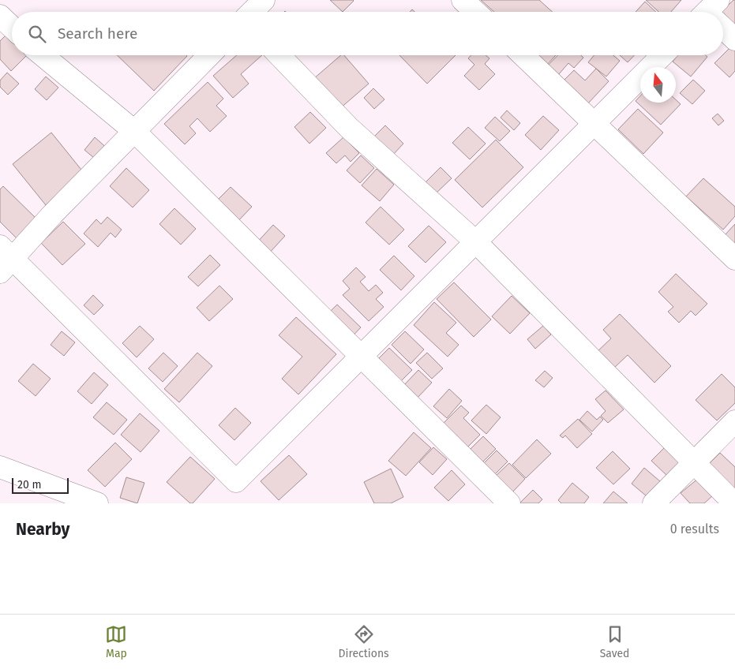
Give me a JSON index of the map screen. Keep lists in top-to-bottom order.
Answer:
{
  "scale_bar": "20 m",
  "north": "top",
  "page": {
    "search": "Search here",
    "scale": "20 m",
    "heading": ["Nearby", "0 results"],
    "nav": ["Map", "Directions", "Saved"]
  }
}
